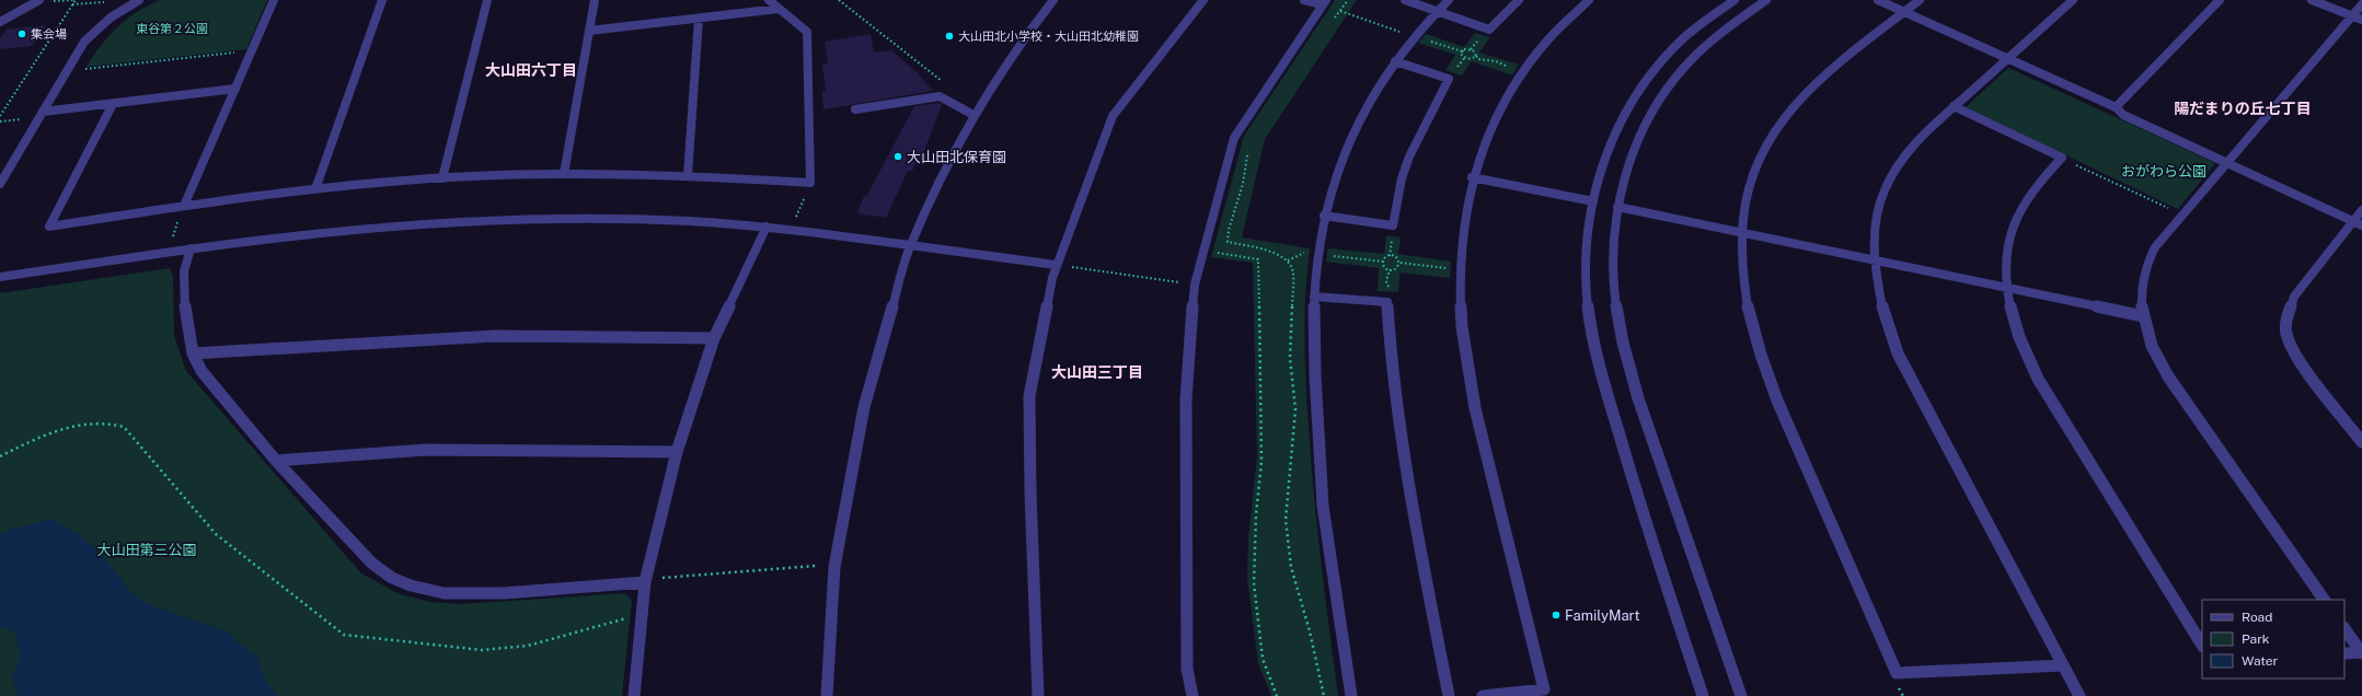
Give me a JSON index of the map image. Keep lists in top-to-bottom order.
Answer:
{
  "districts": ["大山田六丁目", "陽だまりの丘七丁目", "大山田三丁目"],
  "parks": ["東谷第２公園", "おがわら公園", "大山田第三公園"],
  "places": [
    "集会場",
    "大山田北小学校・大山田北幼稚園",
    "大山田北保育園",
    "FamilyMart"
  ],
  "legend": ["Road", "Park", "Water"]
}
